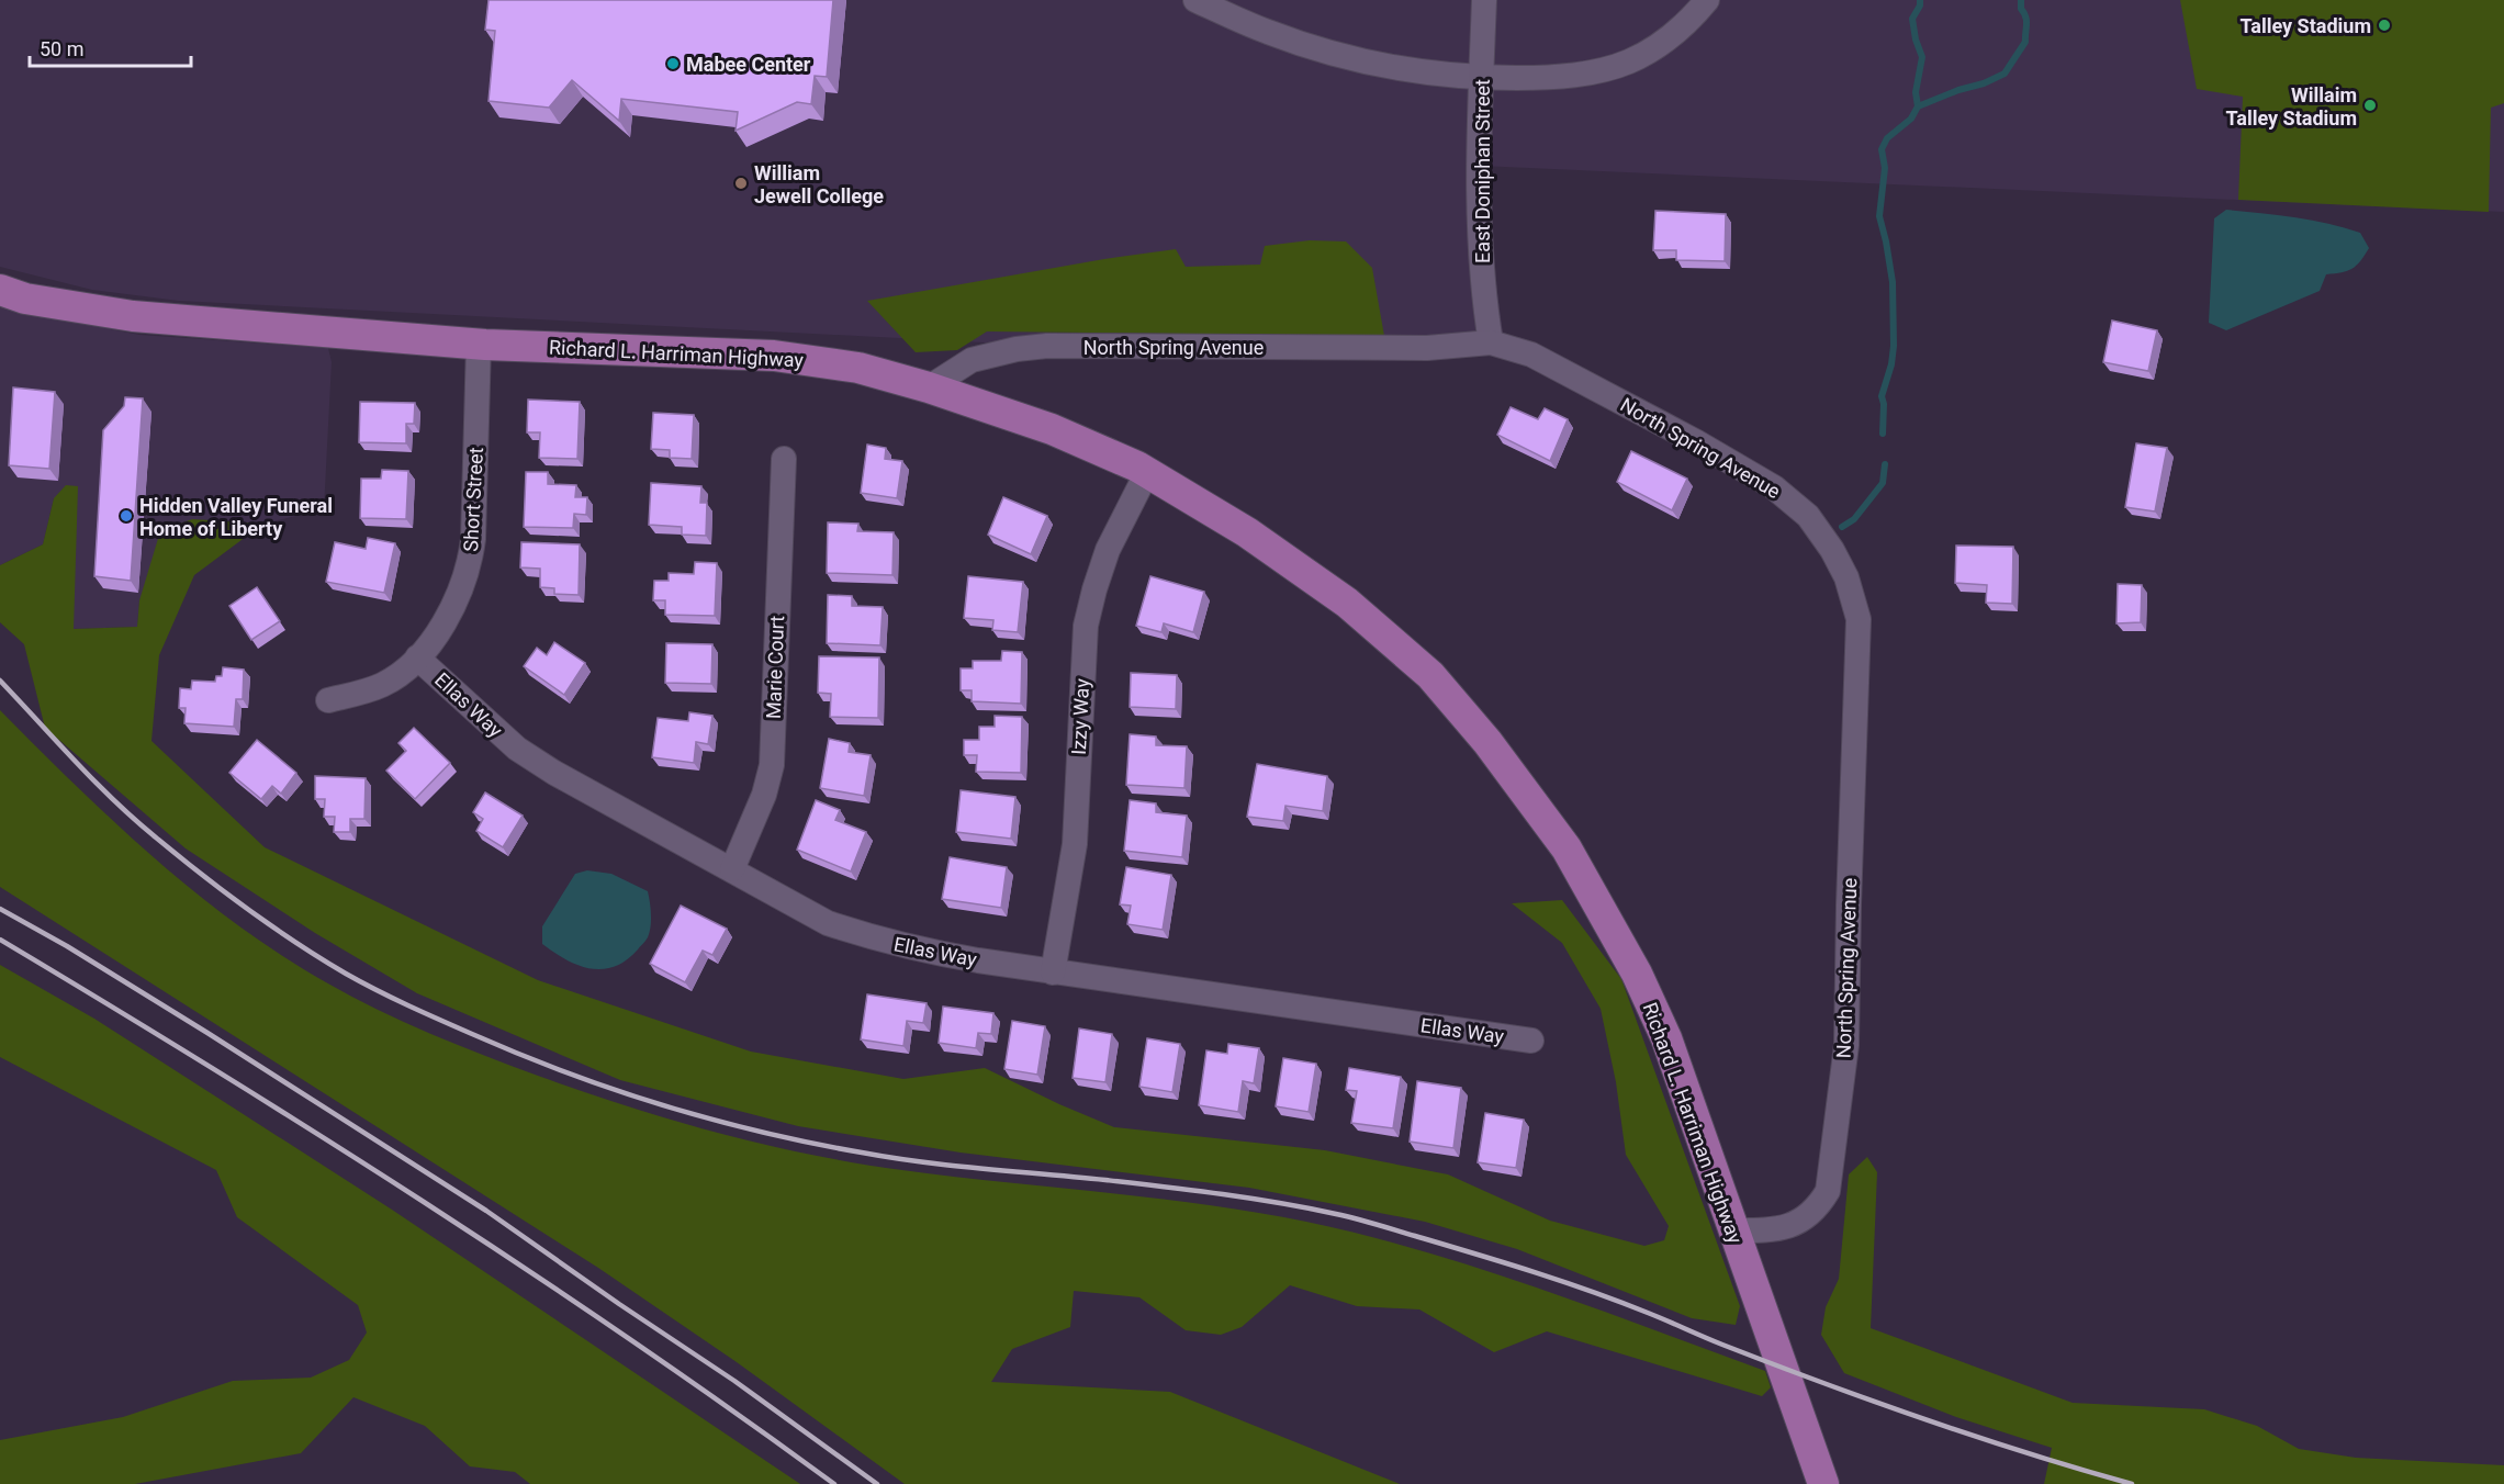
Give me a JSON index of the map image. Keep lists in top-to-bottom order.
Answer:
{
  "streets": {
    "main road": ["Richard L. Harriman Highway"],
    "street": [
      "East Doniphan Street",
      "North Spring Avenue",
      "Short Street",
      "Marie Court",
      "Ellas Way",
      "Izzy Way"
    ]
  },
  "crossings": [
    ["East Doniphan Street", "North Spring Avenue"],
    ["North Spring Avenue", "Richard L. Harriman Highway"],
    ["Richard L. Harriman Highway", "Short Street"],
    ["Richard L. Harriman Highway", "Izzy Way"],
    ["Short Street", "Ellas Way"],
    ["Marie Court", "Ellas Way"],
    ["Ellas Way", "Izzy Way"]
  ],
  "places": [
    "Talley Stadium",
    "Mabee Center",
    "Willaim Talley Stadium",
    "William Jewell College",
    "Hidden Valley Funeral Home of Liberty"
  ],
  "scale_bar": "50 m"
}
